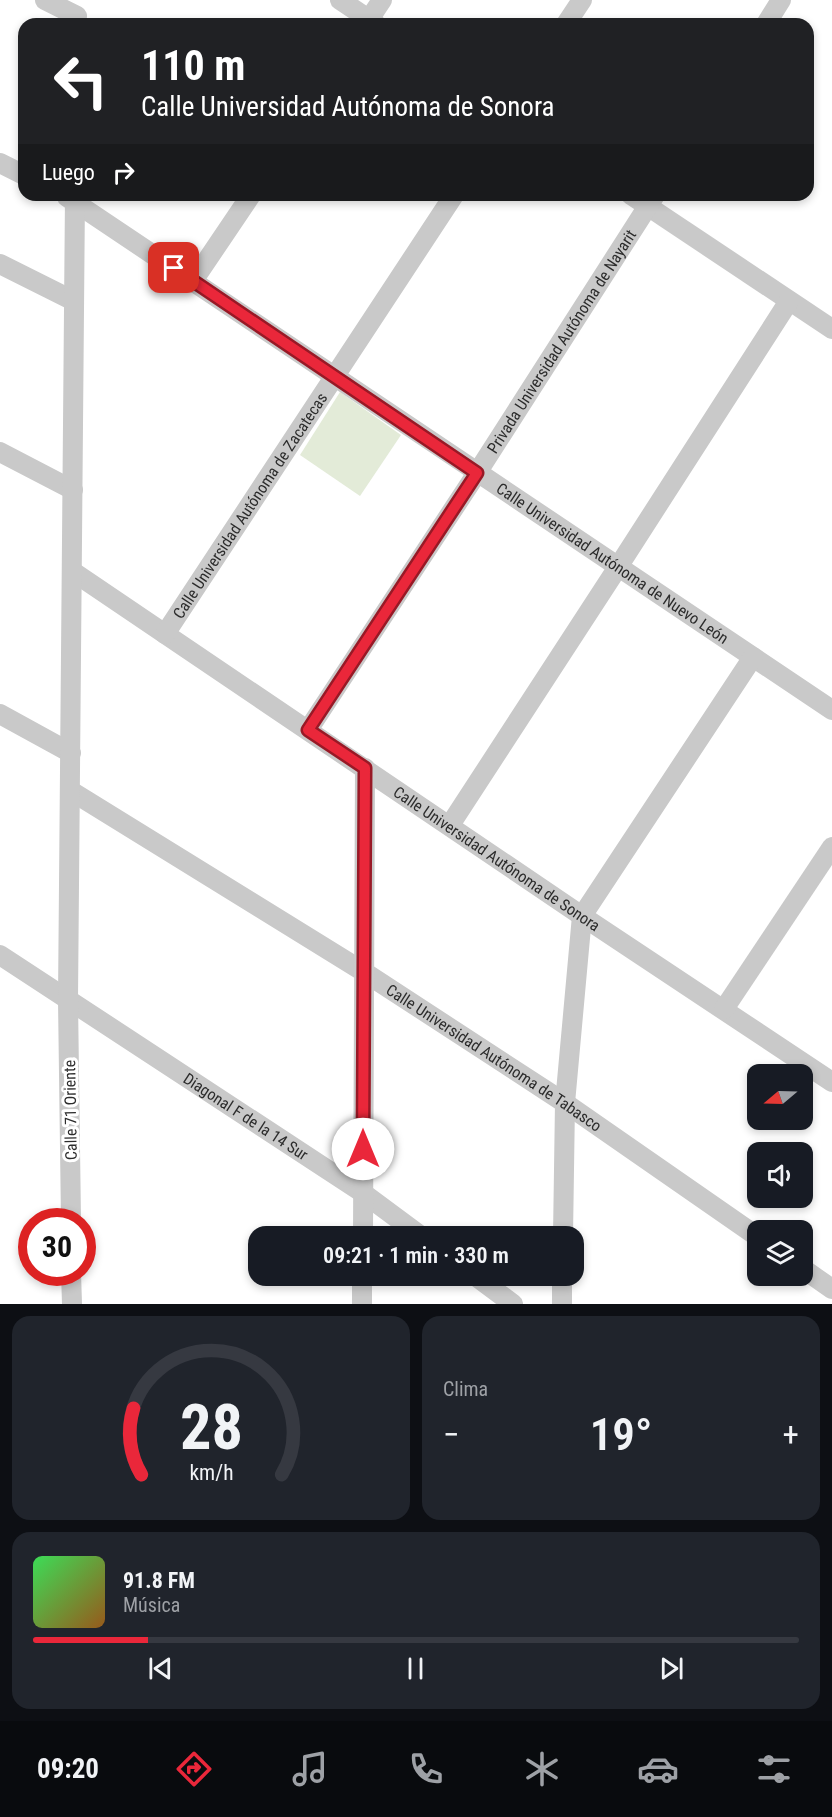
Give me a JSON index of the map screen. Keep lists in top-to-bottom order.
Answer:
{
  "streets": {
    "street": [
      "Privada Universidad Autónoma de Nayarit",
      "Calle Universidad Autónoma de Zacatecas",
      "Calle Universidad Autónoma de Nuevo León",
      "Calle Universidad Autónoma de Sonora",
      "Calle Universidad Autónoma de Tabasco",
      "Calle 71 Oriente",
      "Diagonal F de la 14 Sur"
    ]
  },
  "crossings": [
    ["Privada Universidad Autónoma de Nayarit", "Calle Universidad Autónoma de Nuevo León"],
    ["Privada Universidad Autónoma de Nayarit", "Calle Universidad Autónoma de Sonora"],
    ["Calle Universidad Autónoma de Zacatecas", "Calle Universidad Autónoma de Nuevo León"],
    ["Calle Universidad Autónoma de Zacatecas", "Calle Universidad Autónoma de Sonora"],
    ["Calle Universidad Autónoma de Sonora", "Calle 71 Oriente"],
    ["Calle Universidad Autónoma de Tabasco", "Calle 71 Oriente"],
    ["Calle 71 Oriente", "Diagonal F de la 14 Sur"]
  ],
  "north": "left",
  "page": {
    "turn": ["110 m", "Calle Universidad Autónoma de Sonora"],
    "then": "Luego",
    "limit": "30",
    "trip": "09:21 · 1 min · 330 m",
    "tile": "Clima",
    "heat": ["−", "19°", "+"],
    "song": ["91.8 FM", "Música"],
    "tabs": "09:20",
    "gauge": ["28", "km/h"]
  }
}
